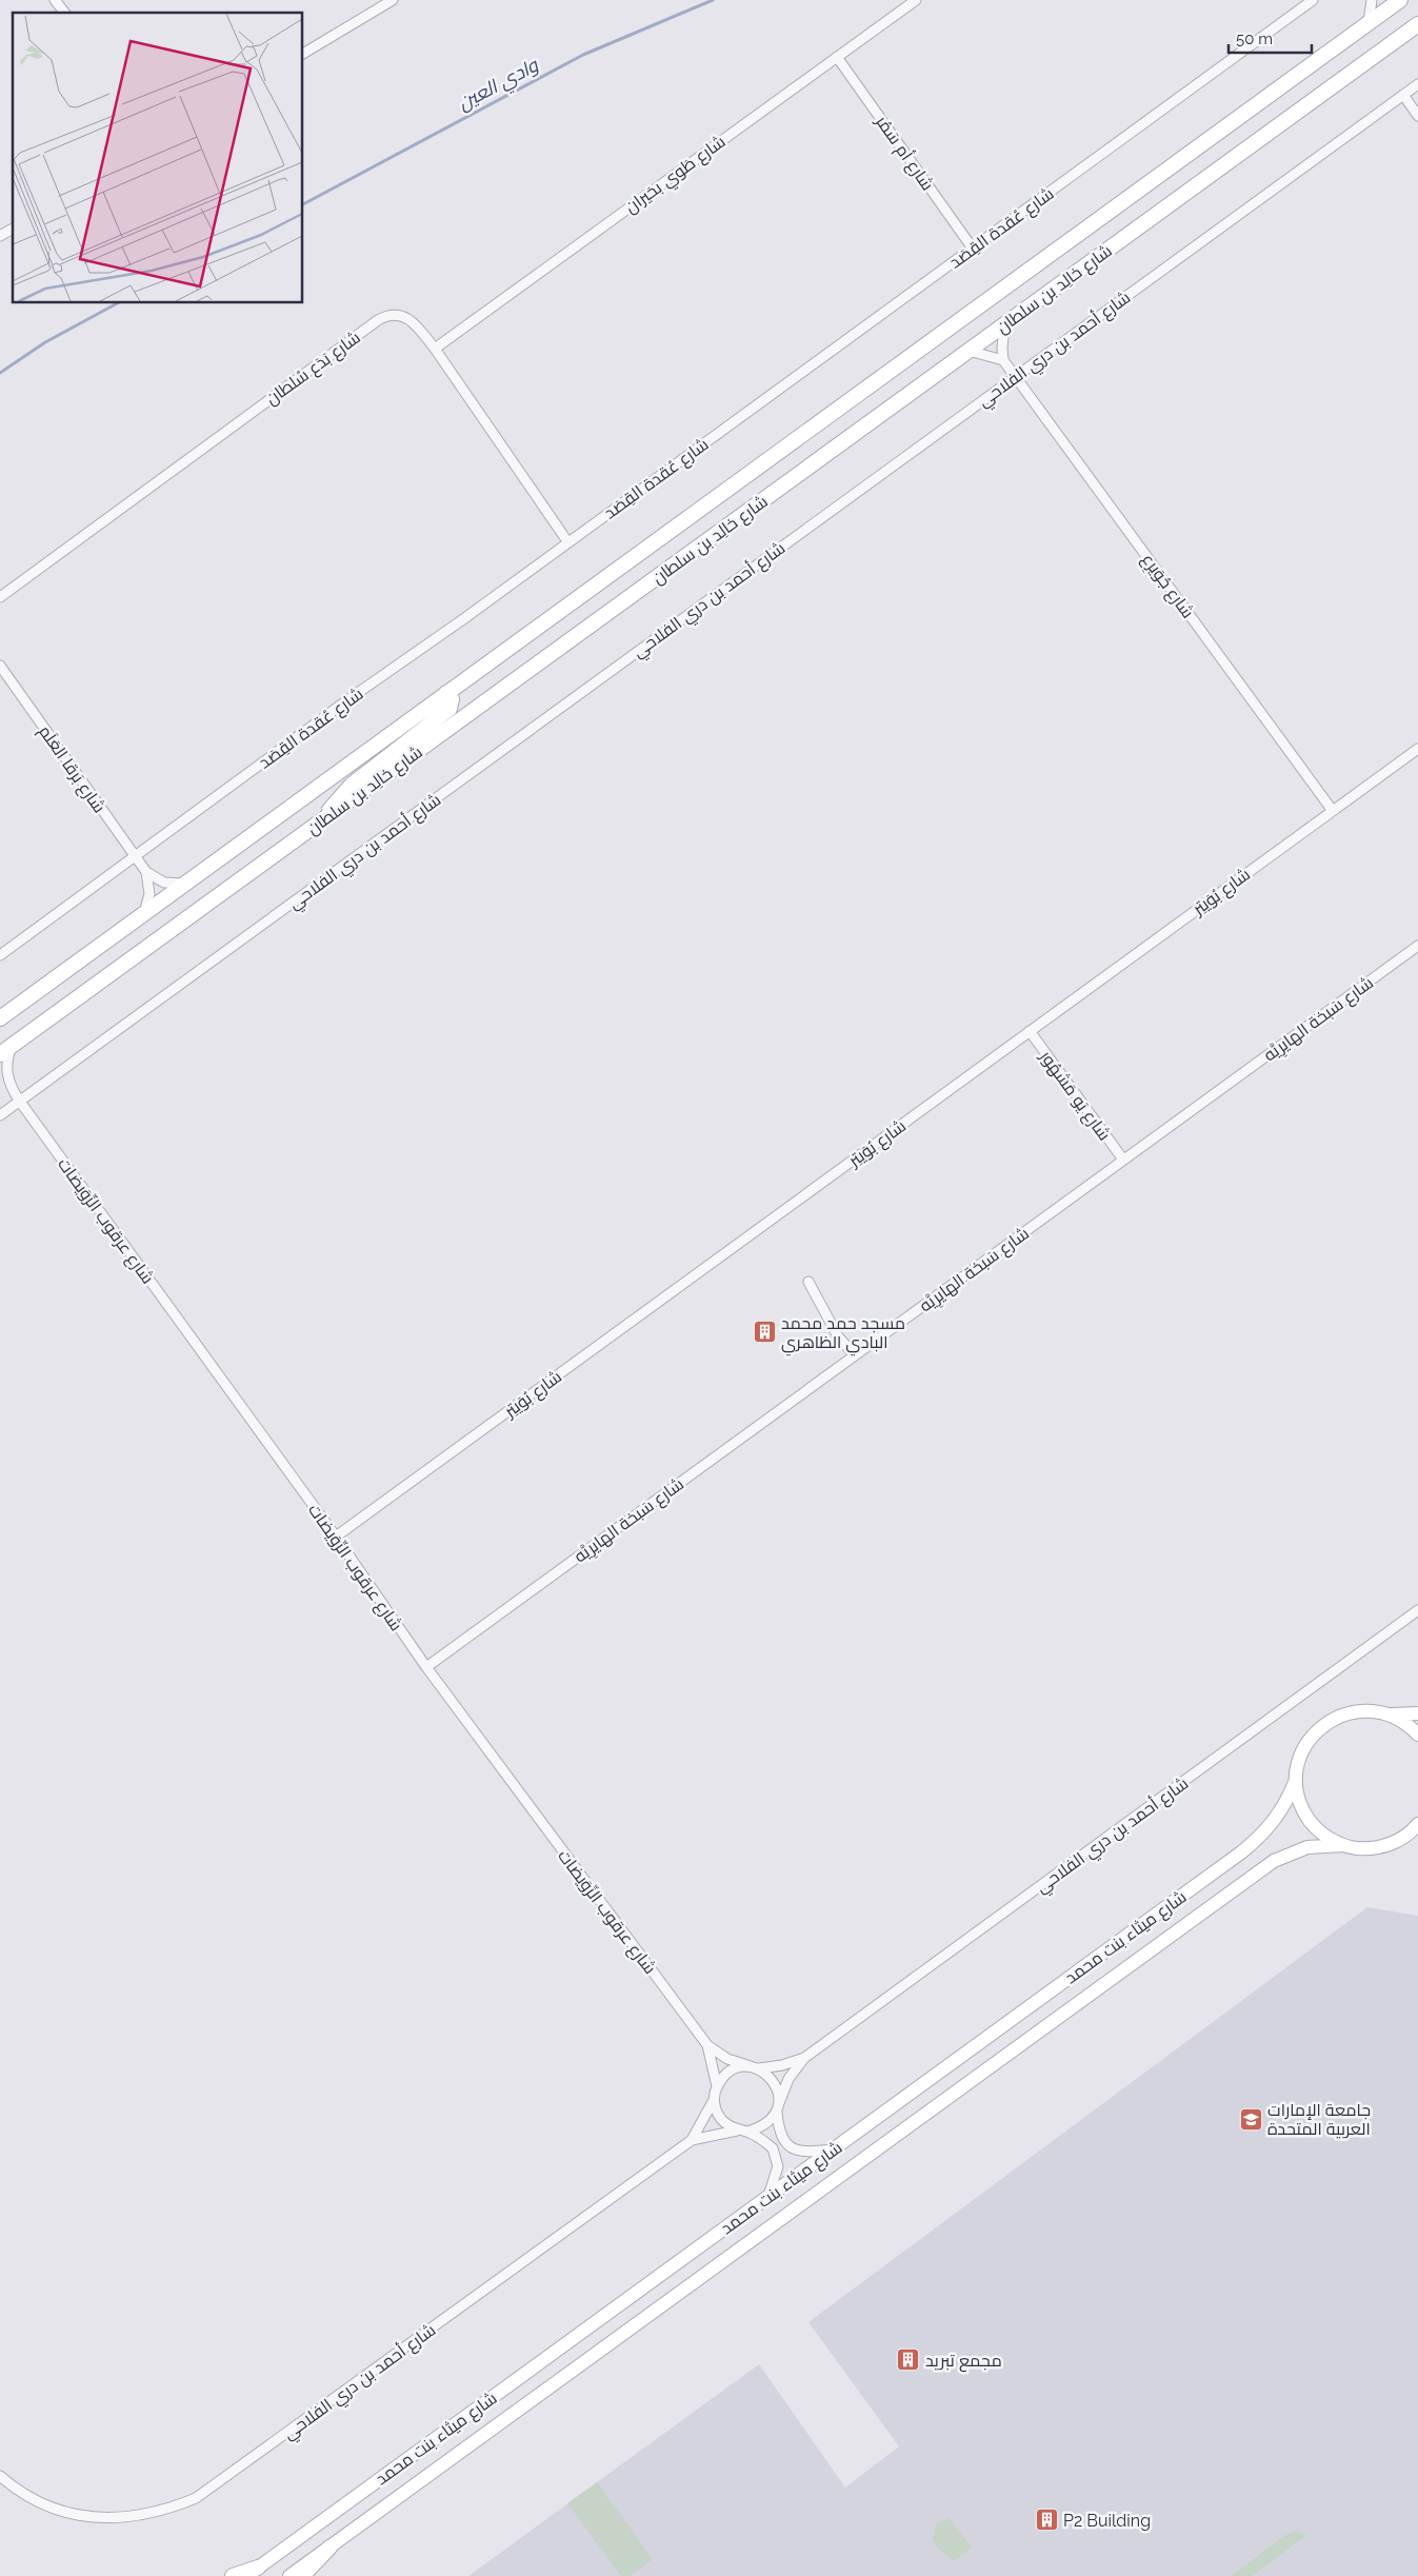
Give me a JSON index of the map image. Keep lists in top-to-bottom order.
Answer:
{
  "streets": {
    "main road": ["شارع خالِد بن سلطان", "شارع ميثاء بنت محمد"],
    "street": [
      "شارع أم سَمُر",
      "شارع طَوي بحَيران",
      "شارع عُقدة القِصَد",
      "شارع أحمد بن دري الفلاحي",
      "شارع بَدَع سُلطان",
      "شارع جُوَيرِع",
      "شارع بَرقا العَلَم",
      "شارع بُوَيتِر",
      "شارع سَبخة الهايرِيَّه",
      "شارع يَو مَشهُور",
      "شارع عرقوب الرِّوَيضات"
    ]
  },
  "crossings": [
    ["شارع أم سَمُر", "شارع طَوي بحَيران"],
    ["شارع أم سَمُر", "شارع عُقدة القِصَد"],
    ["شارع طَوي بحَيران", "شارع بَدَع سُلطان"],
    ["شارع عُقدة القِصَد", "شارع بَدَع سُلطان"],
    ["شارع عُقدة القِصَد", "شارع بَرقا العَلَم"],
    ["شارع خالِد بن سلطان", "شارع بَرقا العَلَم"],
    ["شارع خالِد بن سلطان", "شارع عرقوب الرِّوَيضات"],
    ["شارع أحمد بن دري الفلاحي", "شارع جُوَيرِع"],
    ["شارع أحمد بن دري الفلاحي", "شارع عرقوب الرِّوَيضات"],
    ["شارع جُوَيرِع", "شارع بُوَيتِر"],
    ["شارع بُوَيتِر", "شارع يَو مَشهُور"],
    ["شارع بُوَيتِر", "شارع عرقوب الرِّوَيضات"],
    ["شارع سَبخة الهايرِيَّه", "شارع يَو مَشهُور"],
    ["شارع سَبخة الهايرِيَّه", "شارع عرقوب الرِّوَيضات"]
  ],
  "water": ["وادي العين"],
  "places": {
    "building": ["مسجد حمد محمد البادي الظاهري", "مجمع تبريد", "P2 Building"],
    "school or university": ["جامعة الإمارات العربية المتحدة"]
  },
  "scale_bar": "50 m"
}
